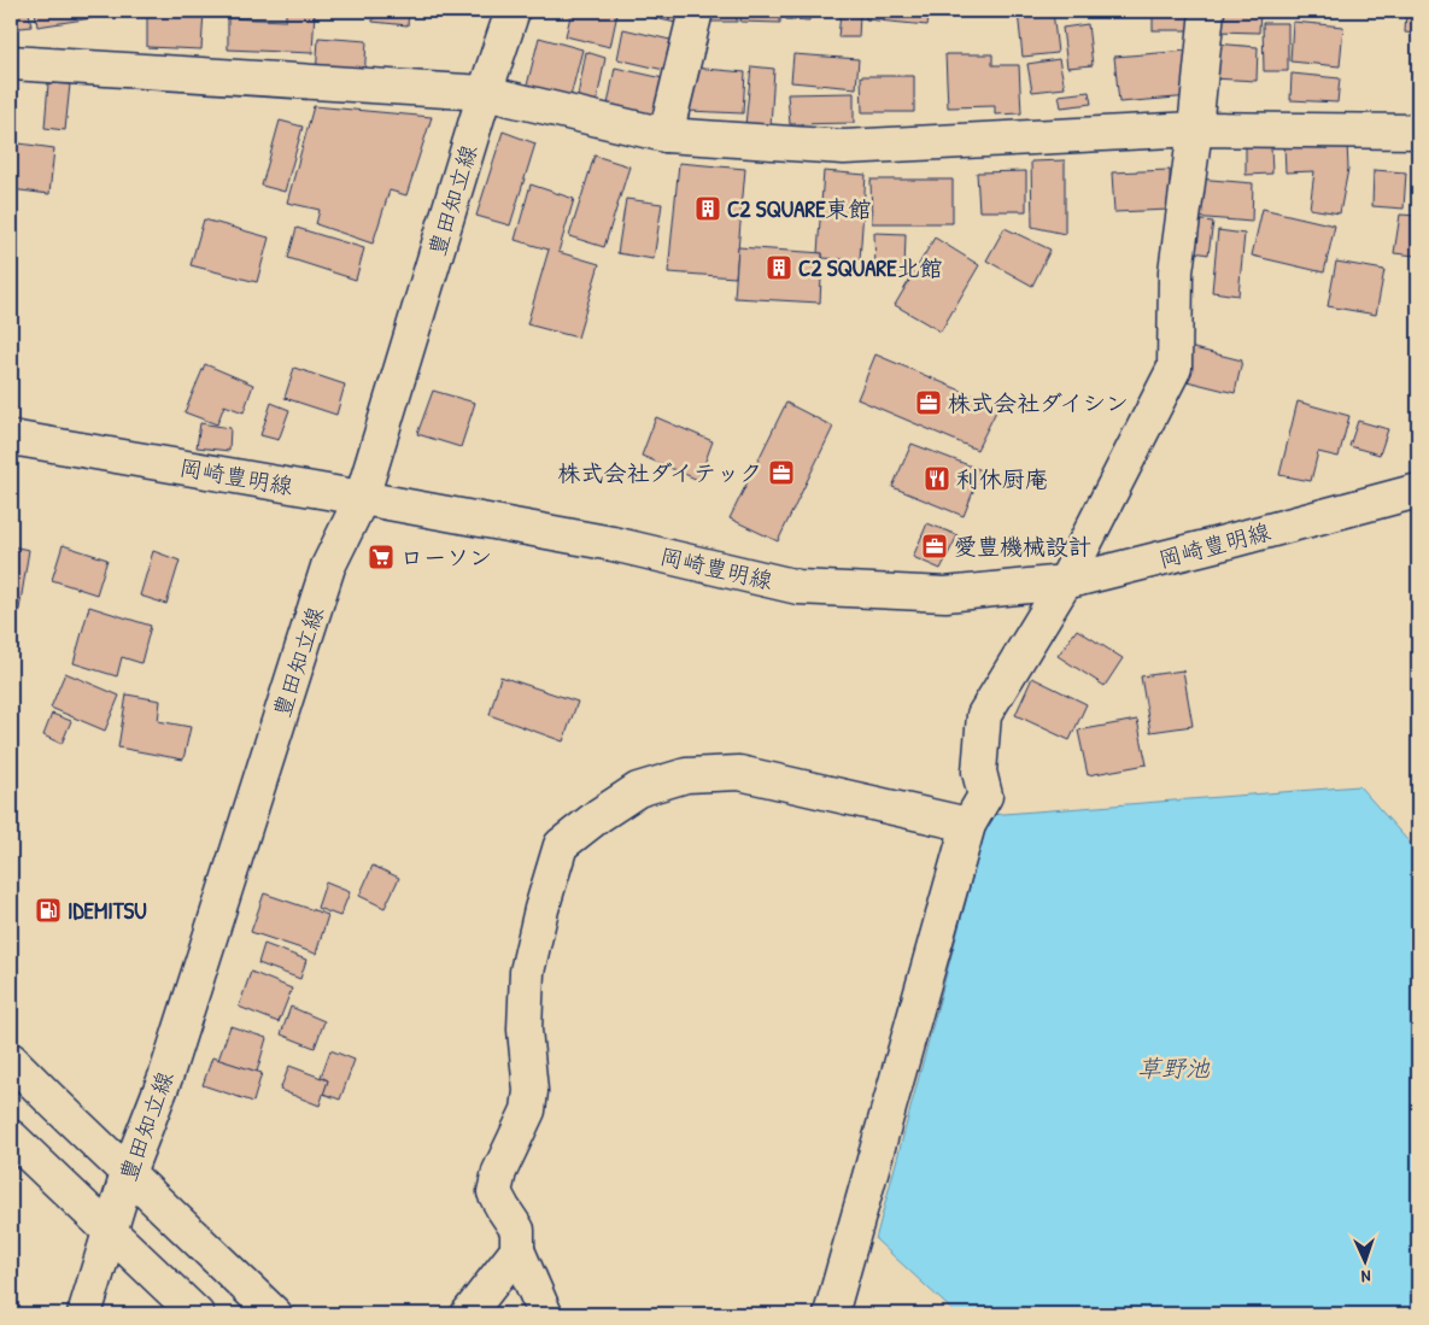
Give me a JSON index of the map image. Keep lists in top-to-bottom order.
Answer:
{
  "streets": {
    "street": ["豊田知立線", "岡崎豊明線"]
  },
  "crossings": [
    ["豊田知立線", "岡崎豊明線"]
  ],
  "water": ["草野池"],
  "places": {
    "building": ["C2 SQUARE東館", "C2 SQUARE北館"],
    "office": ["株式会社ダイシン", "株式会社ダイテック", "愛豊機械設計"],
    "restaurant": ["利休厨庵"],
    "supermarket": ["ローソン"],
    "fuel station": ["IDEMITSU"]
  },
  "north": "bottom"
}
